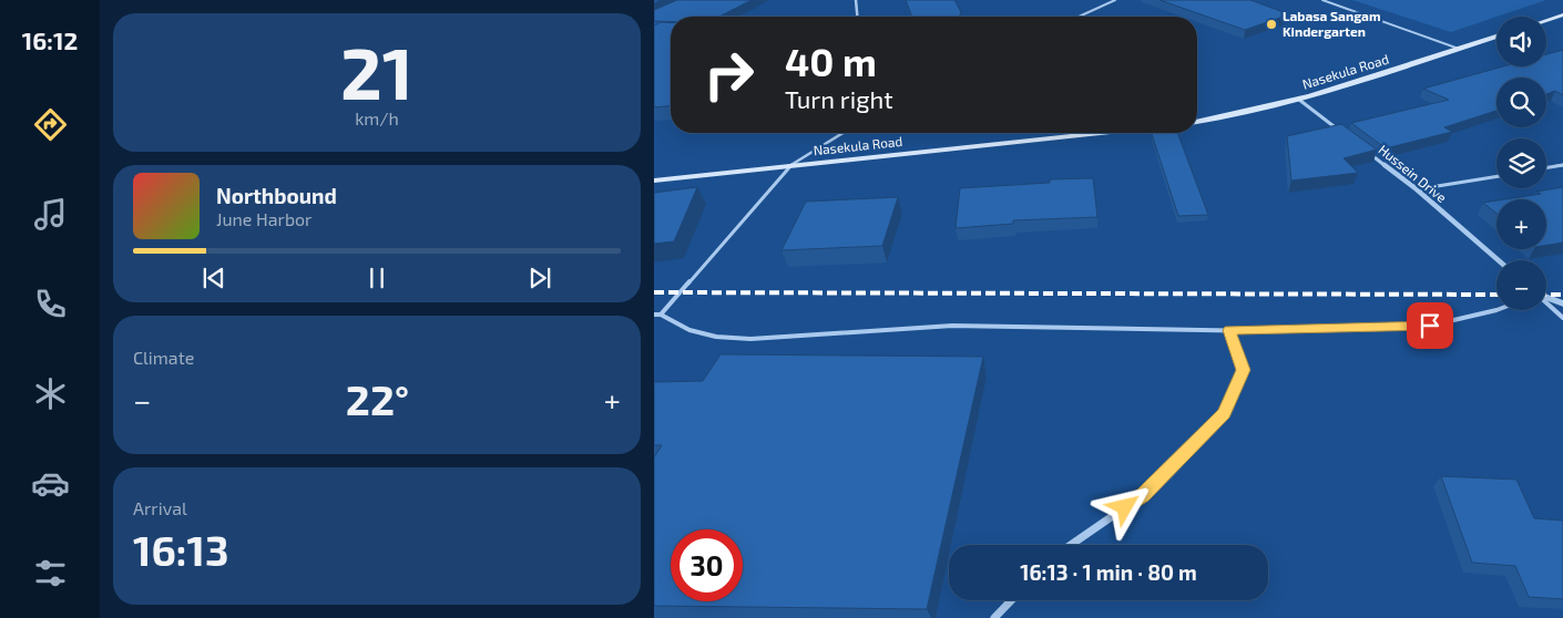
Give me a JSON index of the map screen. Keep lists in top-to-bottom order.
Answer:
{
  "streets": {
    "main road": ["Nasekula Road"],
    "street": ["Hussein Drive"]
  },
  "places": ["Labasa Sangam Kindergarten"],
  "page": {
    "tabs": "16:12",
    "tile": [
      ["21", "km/h"],
      "Climate",
      ["Arrival", "16:13"]
    ],
    "map_buttons": ["+", "−"],
    "turn": ["40 m", "Turn right"],
    "song": ["Northbound", "June Harbor"],
    "heat": ["−", "22°", "+"],
    "limit": "30",
    "trip": "16:13 · 1 min · 80 m"
  }
}
